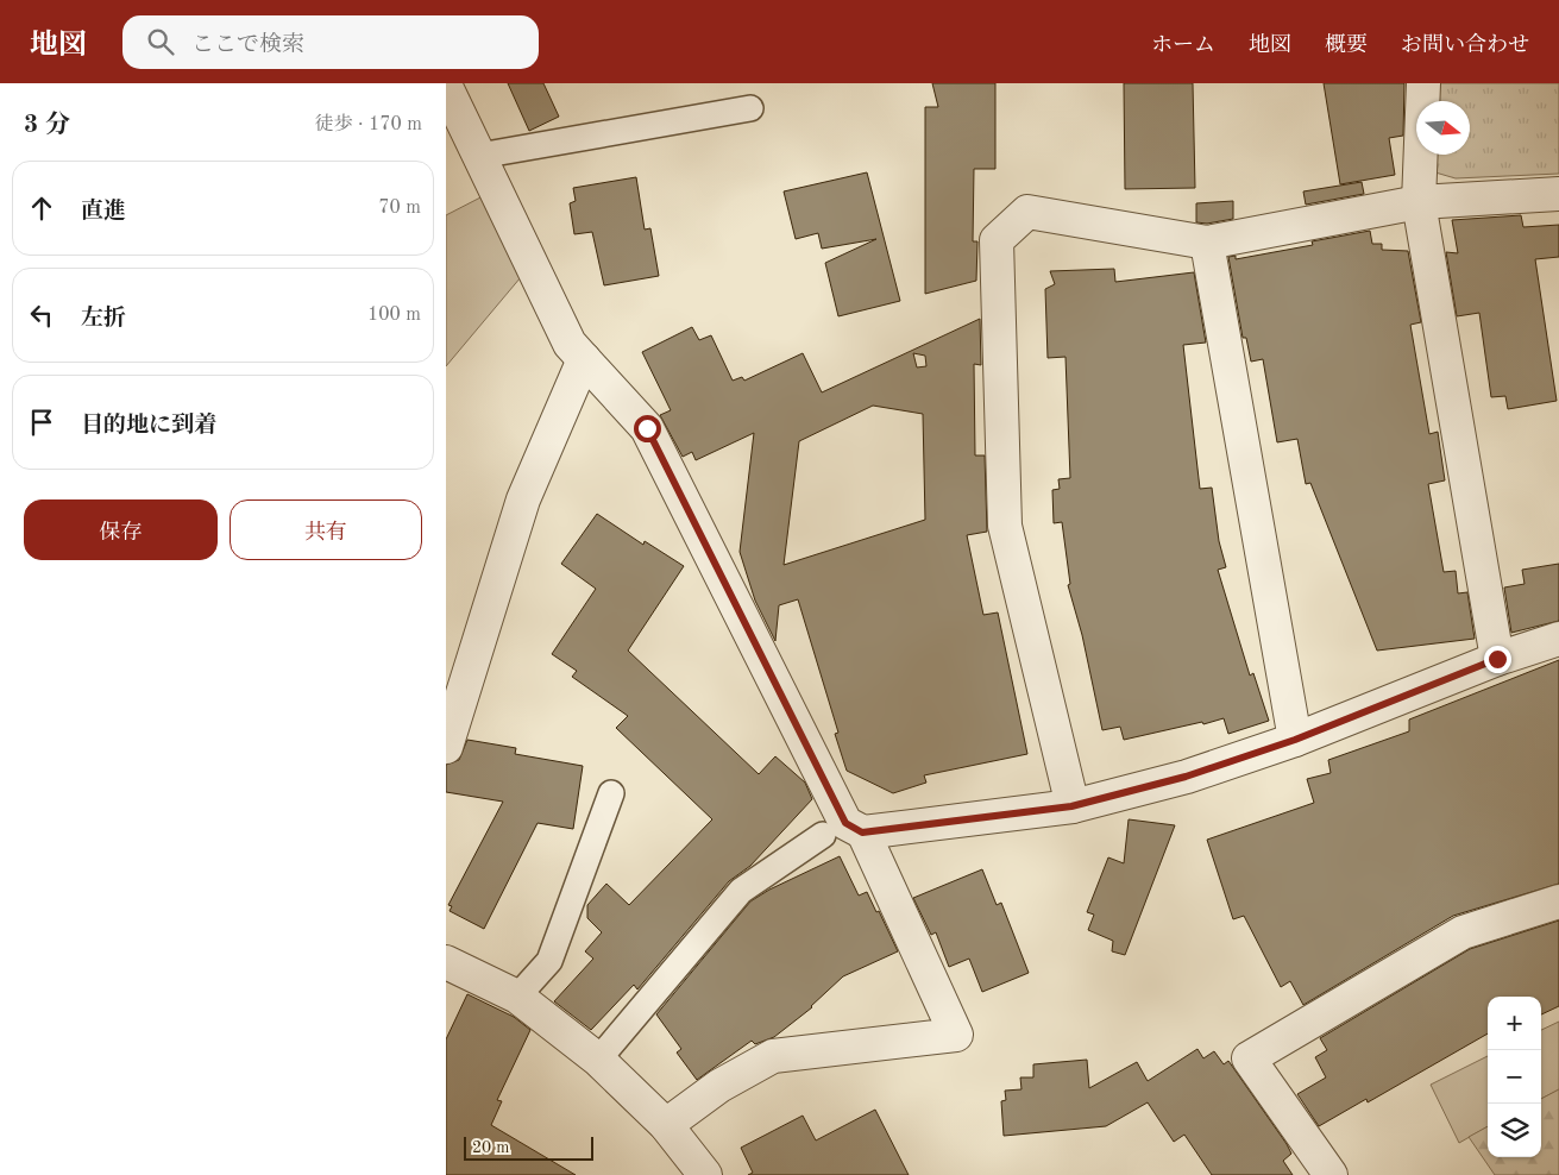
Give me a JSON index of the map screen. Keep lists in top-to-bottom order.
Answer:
{
  "scale_bar": "20 m",
  "north": "right",
  "page": {
    "header": "地図",
    "search": "ここで検索",
    "nav": [
      "ホーム",
      "地図",
      "概要",
      "お問い合わせ"
    ],
    "heading": ["3 分", "徒歩 · 170 m"],
    "list": [
      ["直進", "70 m"],
      ["左折", "100 m"],
      "目的地に到着"
    ],
    "buttons": ["保存", "共有"],
    "map_buttons": ["+", "−"],
    "scale": "20 m"
  }
}
